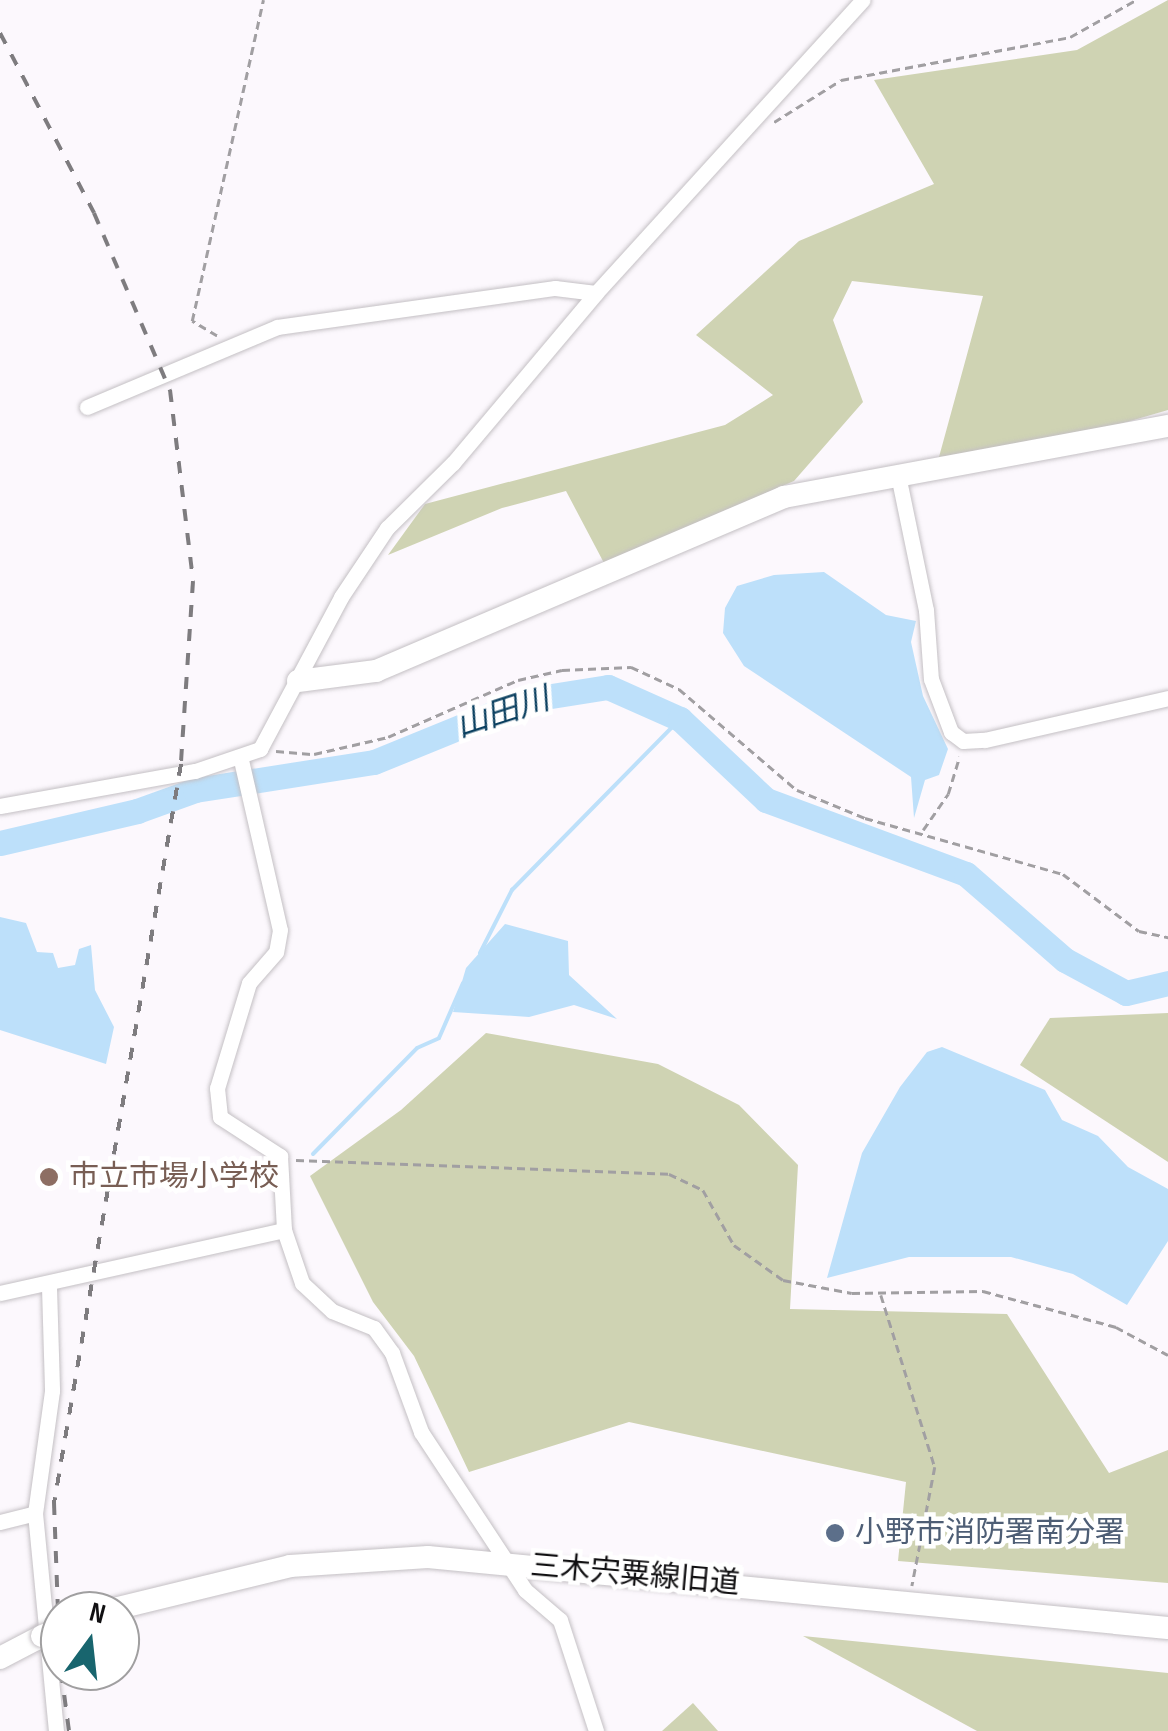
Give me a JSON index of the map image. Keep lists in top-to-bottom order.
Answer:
{
  "streets": {
    "street": ["三木宍粟線旧道"]
  },
  "water": ["山田川"],
  "places": ["市立市場小学校", "小野市消防署南分署"],
  "north": "top"
}
